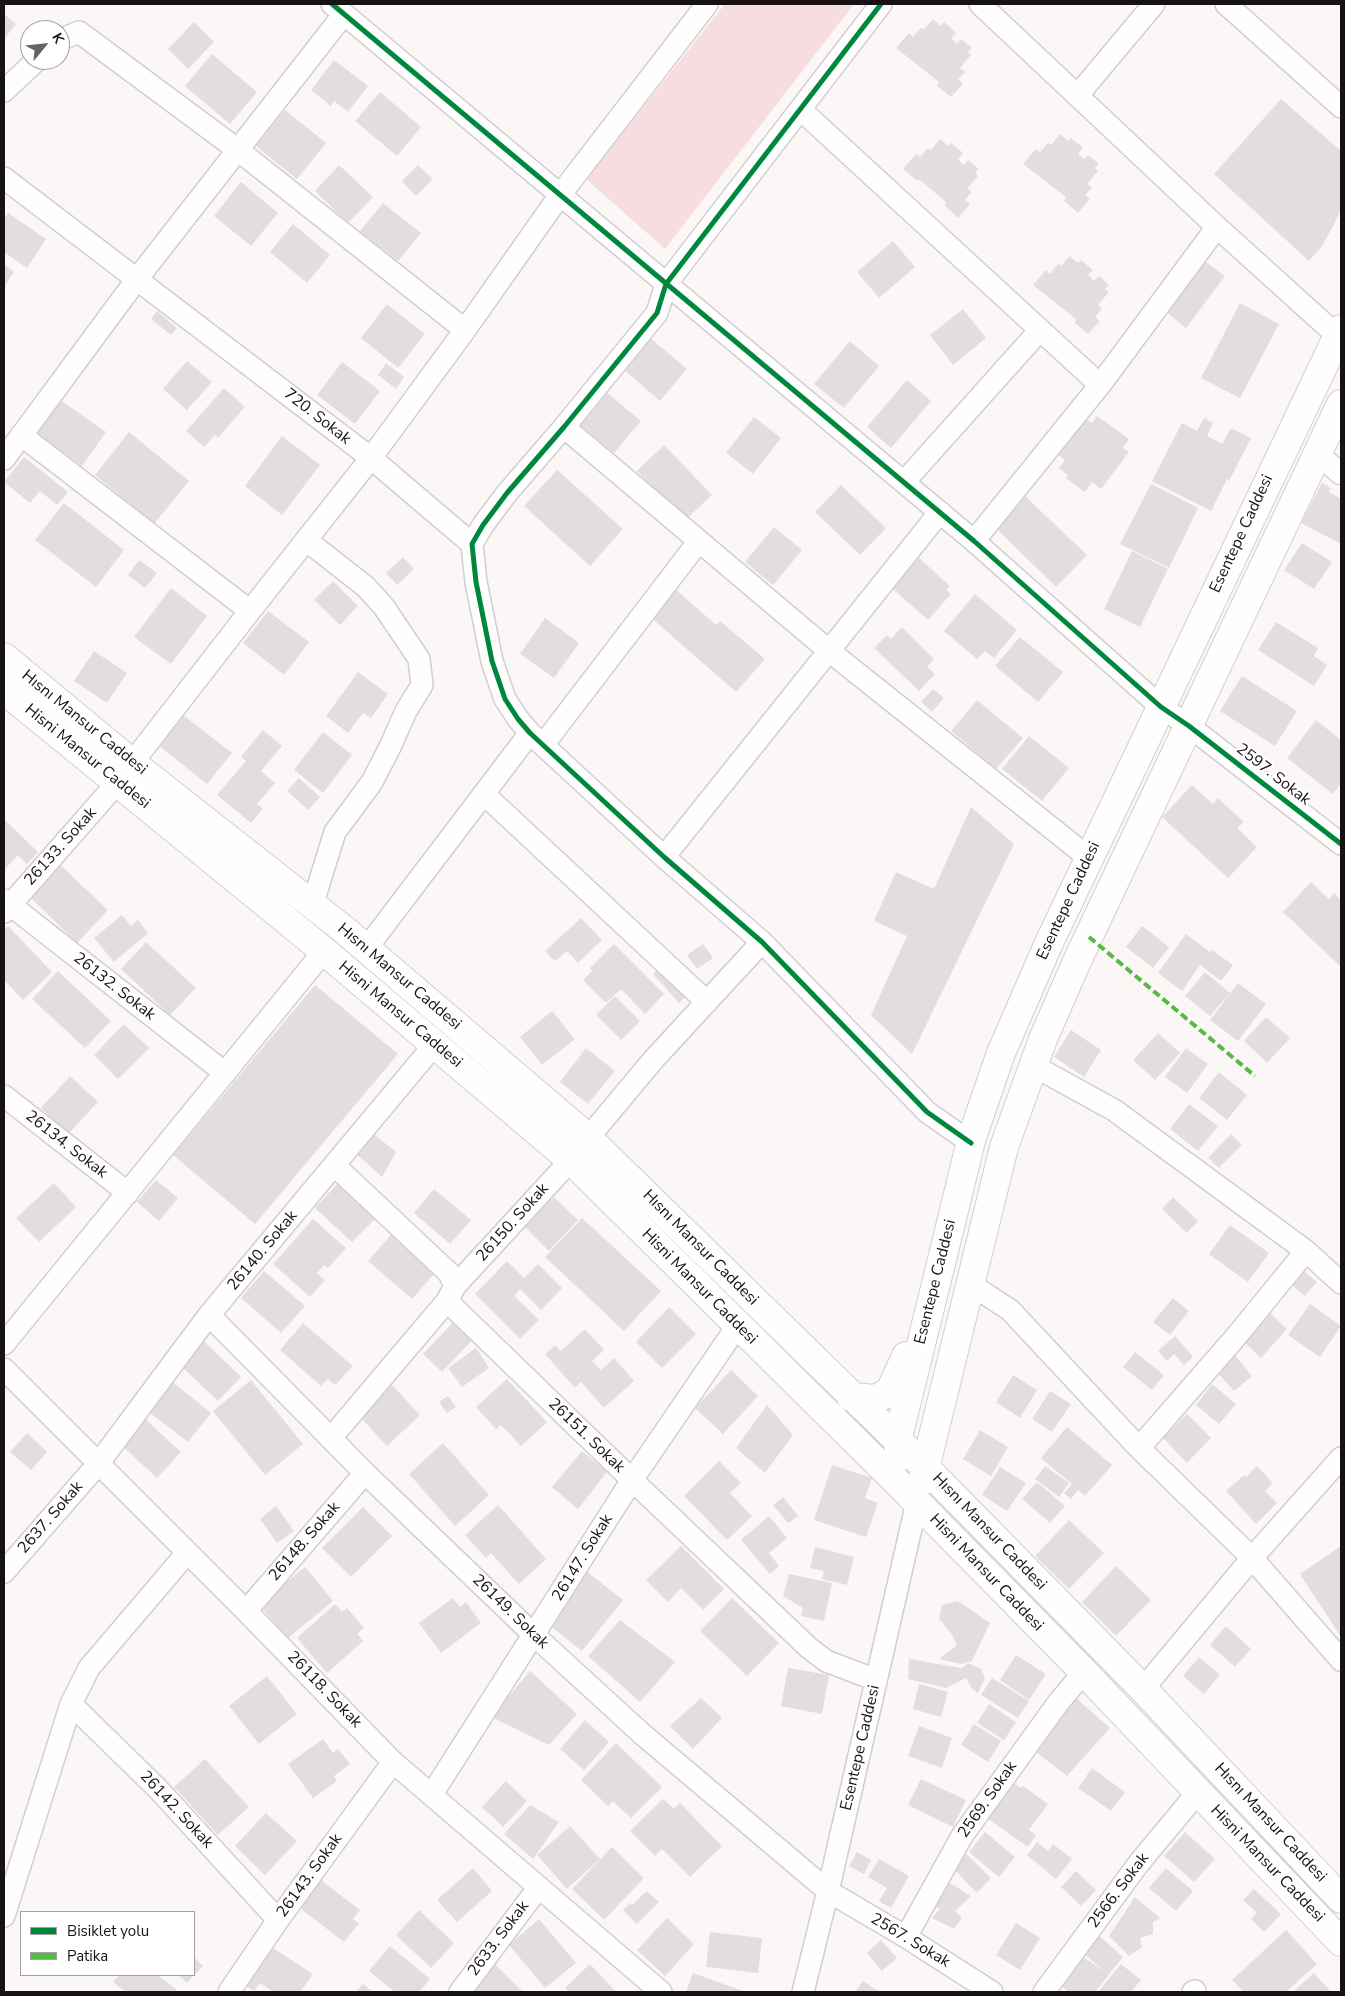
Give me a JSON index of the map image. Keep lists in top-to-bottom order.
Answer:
{
  "streets": {
    "main road": ["Esentepe Caddesi", "Hısnı Mansur Caddesi", "Hisni Mansur Caddesi"],
    "street": [
      "720. Sokak",
      "2597. Sokak",
      "26133. Sokak",
      "26132. Sokak",
      "26134. Sokak",
      "26150. Sokak",
      "26140. Sokak",
      "26151. Sokak",
      "2637. Sokak",
      "26148. Sokak",
      "26147. Sokak",
      "26149. Sokak",
      "26118. Sokak",
      "2569. Sokak",
      "26142. Sokak",
      "26143. Sokak",
      "2566. Sokak",
      "2633. Sokak",
      "2567. Sokak"
    ]
  },
  "crossings": [
    ["720. Sokak", "26133. Sokak"],
    ["Esentepe Caddesi", "Hısnı Mansur Caddesi"],
    ["Esentepe Caddesi", "Hisni Mansur Caddesi"],
    ["Esentepe Caddesi", "2597. Sokak"],
    ["Esentepe Caddesi", "26151. Sokak"],
    ["Esentepe Caddesi", "26149. Sokak"],
    ["Esentepe Caddesi", "2567. Sokak"],
    ["Hısnı Mansur Caddesi", "Hisni Mansur Caddesi"],
    ["Hısnı Mansur Caddesi", "26133. Sokak"],
    ["Hisni Mansur Caddesi", "26133. Sokak"],
    ["Hisni Mansur Caddesi", "26150. Sokak"],
    ["Hisni Mansur Caddesi", "26140. Sokak"],
    ["Hisni Mansur Caddesi", "26147. Sokak"],
    ["Hisni Mansur Caddesi", "2569. Sokak"],
    ["Hisni Mansur Caddesi", "2566. Sokak"],
    ["26133. Sokak", "26132. Sokak"],
    ["26150. Sokak", "26151. Sokak"],
    ["26150. Sokak", "26149. Sokak"],
    ["26140. Sokak", "26151. Sokak"],
    ["26140. Sokak", "2637. Sokak"],
    ["26140. Sokak", "26149. Sokak"],
    ["26140. Sokak", "26118. Sokak"],
    ["26151. Sokak", "26147. Sokak"],
    ["2637. Sokak", "26118. Sokak"],
    ["26148. Sokak", "26149. Sokak"],
    ["26148. Sokak", "26118. Sokak"],
    ["26147. Sokak", "26149. Sokak"],
    ["26147. Sokak", "26118. Sokak"],
    ["26149. Sokak", "2567. Sokak"],
    ["26118. Sokak", "26143. Sokak"],
    ["26118. Sokak", "2633. Sokak"],
    ["2569. Sokak", "2567. Sokak"],
    ["26142. Sokak", "26143. Sokak"]
  ],
  "legend": ["Bisiklet yolu", "Patika"],
  "north": "top right"
}
